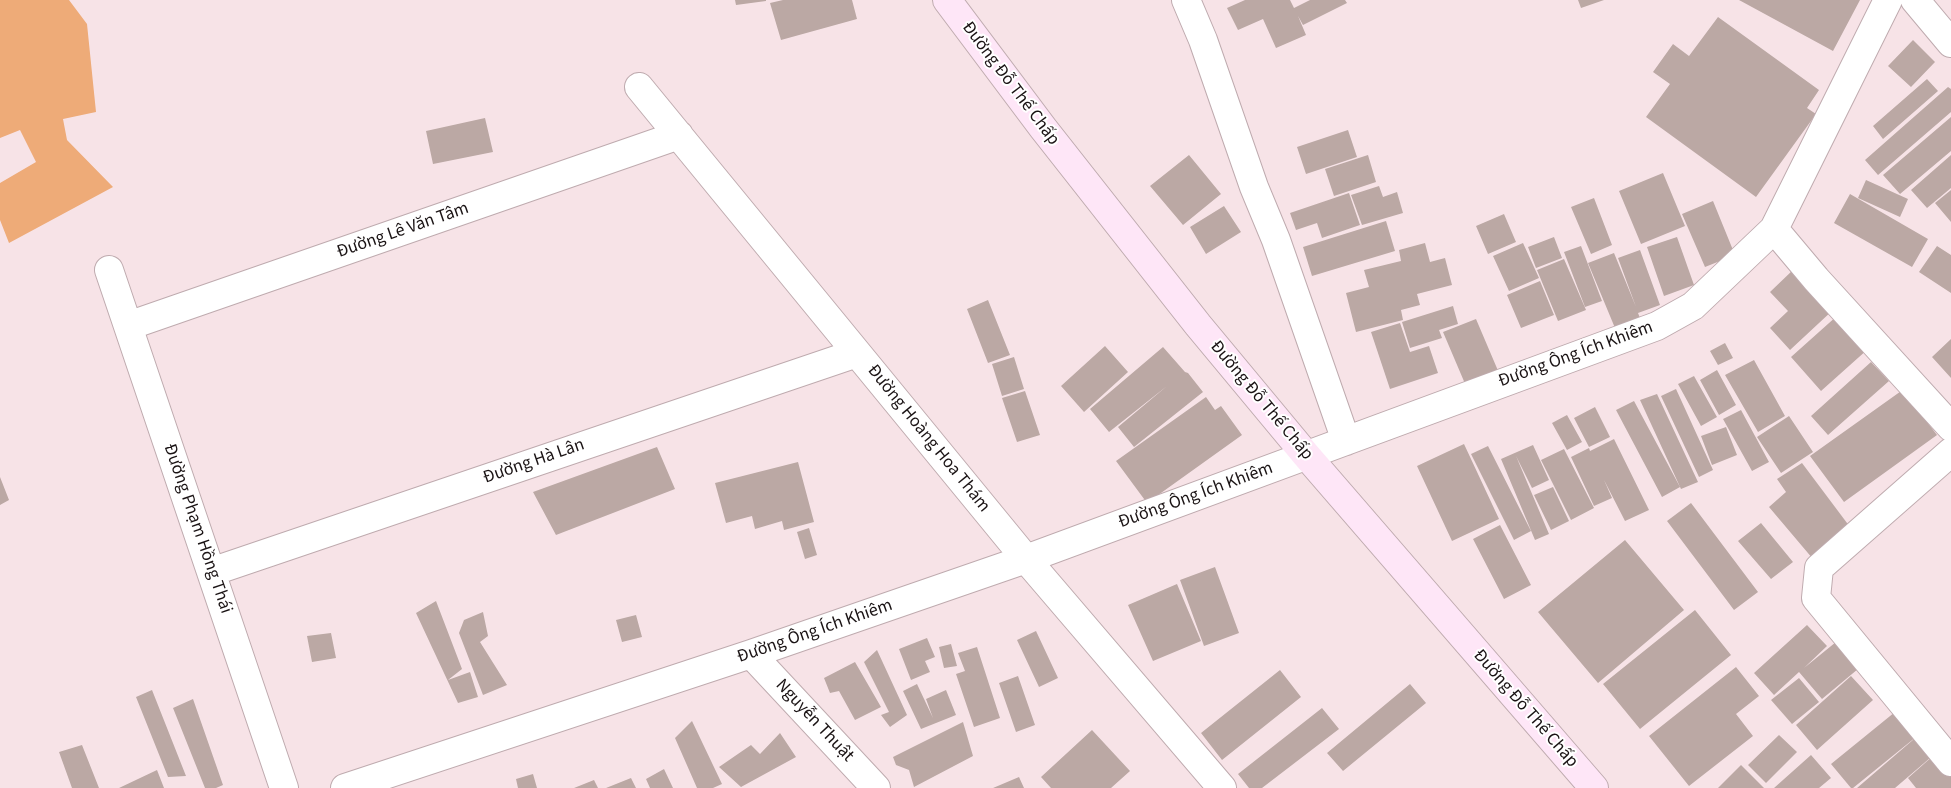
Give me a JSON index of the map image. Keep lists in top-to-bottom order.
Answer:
{
  "streets": {
    "street": [
      "Đường Đỗ Thế Chấp",
      "Đường Lê Văn Tâm",
      "Đường Ông Ích Khiêm",
      "Đường Hoàng Hoa Thám",
      "Đường Hà Lân",
      "Đường Phạm Hồng Thái",
      "Nguyễn Thuật"
    ]
  },
  "crossings": [
    ["Đường Đỗ Thế Chấp", "Đường Ông Ích Khiêm"],
    ["Đường Lê Văn Tâm", "Đường Hoàng Hoa Thám"],
    ["Đường Lê Văn Tâm", "Đường Phạm Hồng Thái"],
    ["Đường Ông Ích Khiêm", "Đường Hoàng Hoa Thám"],
    ["Đường Ông Ích Khiêm", "Nguyễn Thuật"],
    ["Đường Hoàng Hoa Thám", "Đường Hà Lân"],
    ["Đường Hà Lân", "Đường Phạm Hồng Thái"]
  ]
}
